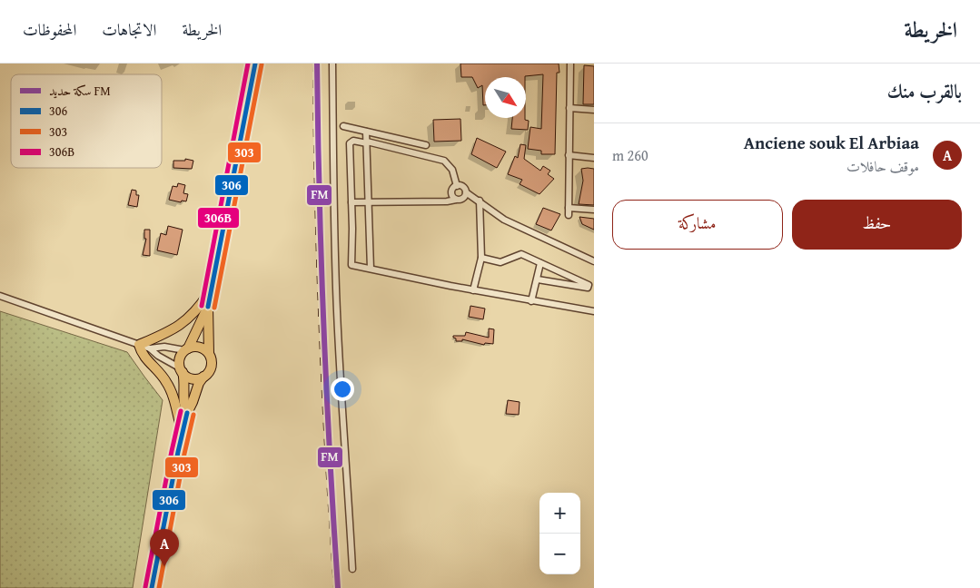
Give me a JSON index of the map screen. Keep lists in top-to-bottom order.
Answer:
{
  "lines": [
    "rail line FM",
    "transit line 306",
    "transit line 306B",
    "transit line 303"
  ],
  "legend": [
    "سكة حديد FM",
    "306",
    "303",
    "306B"
  ],
  "north": "bottom right",
  "page": {
    "header": "الخريطة",
    "nav": ["الخريطة", "الاتجاهات", "المحفوظات"],
    "heading": "بالقرب منك",
    "list": [
      {
        "mark": "A",
        "name": "Anciene souk El Arbiaa",
        "note": "موقف حافلات",
        "value": "260 m"
      }
    ],
    "buttons": ["حفظ", "مشاركة"],
    "map_buttons": ["+", "−"],
    "pins": "A"
  }
}
